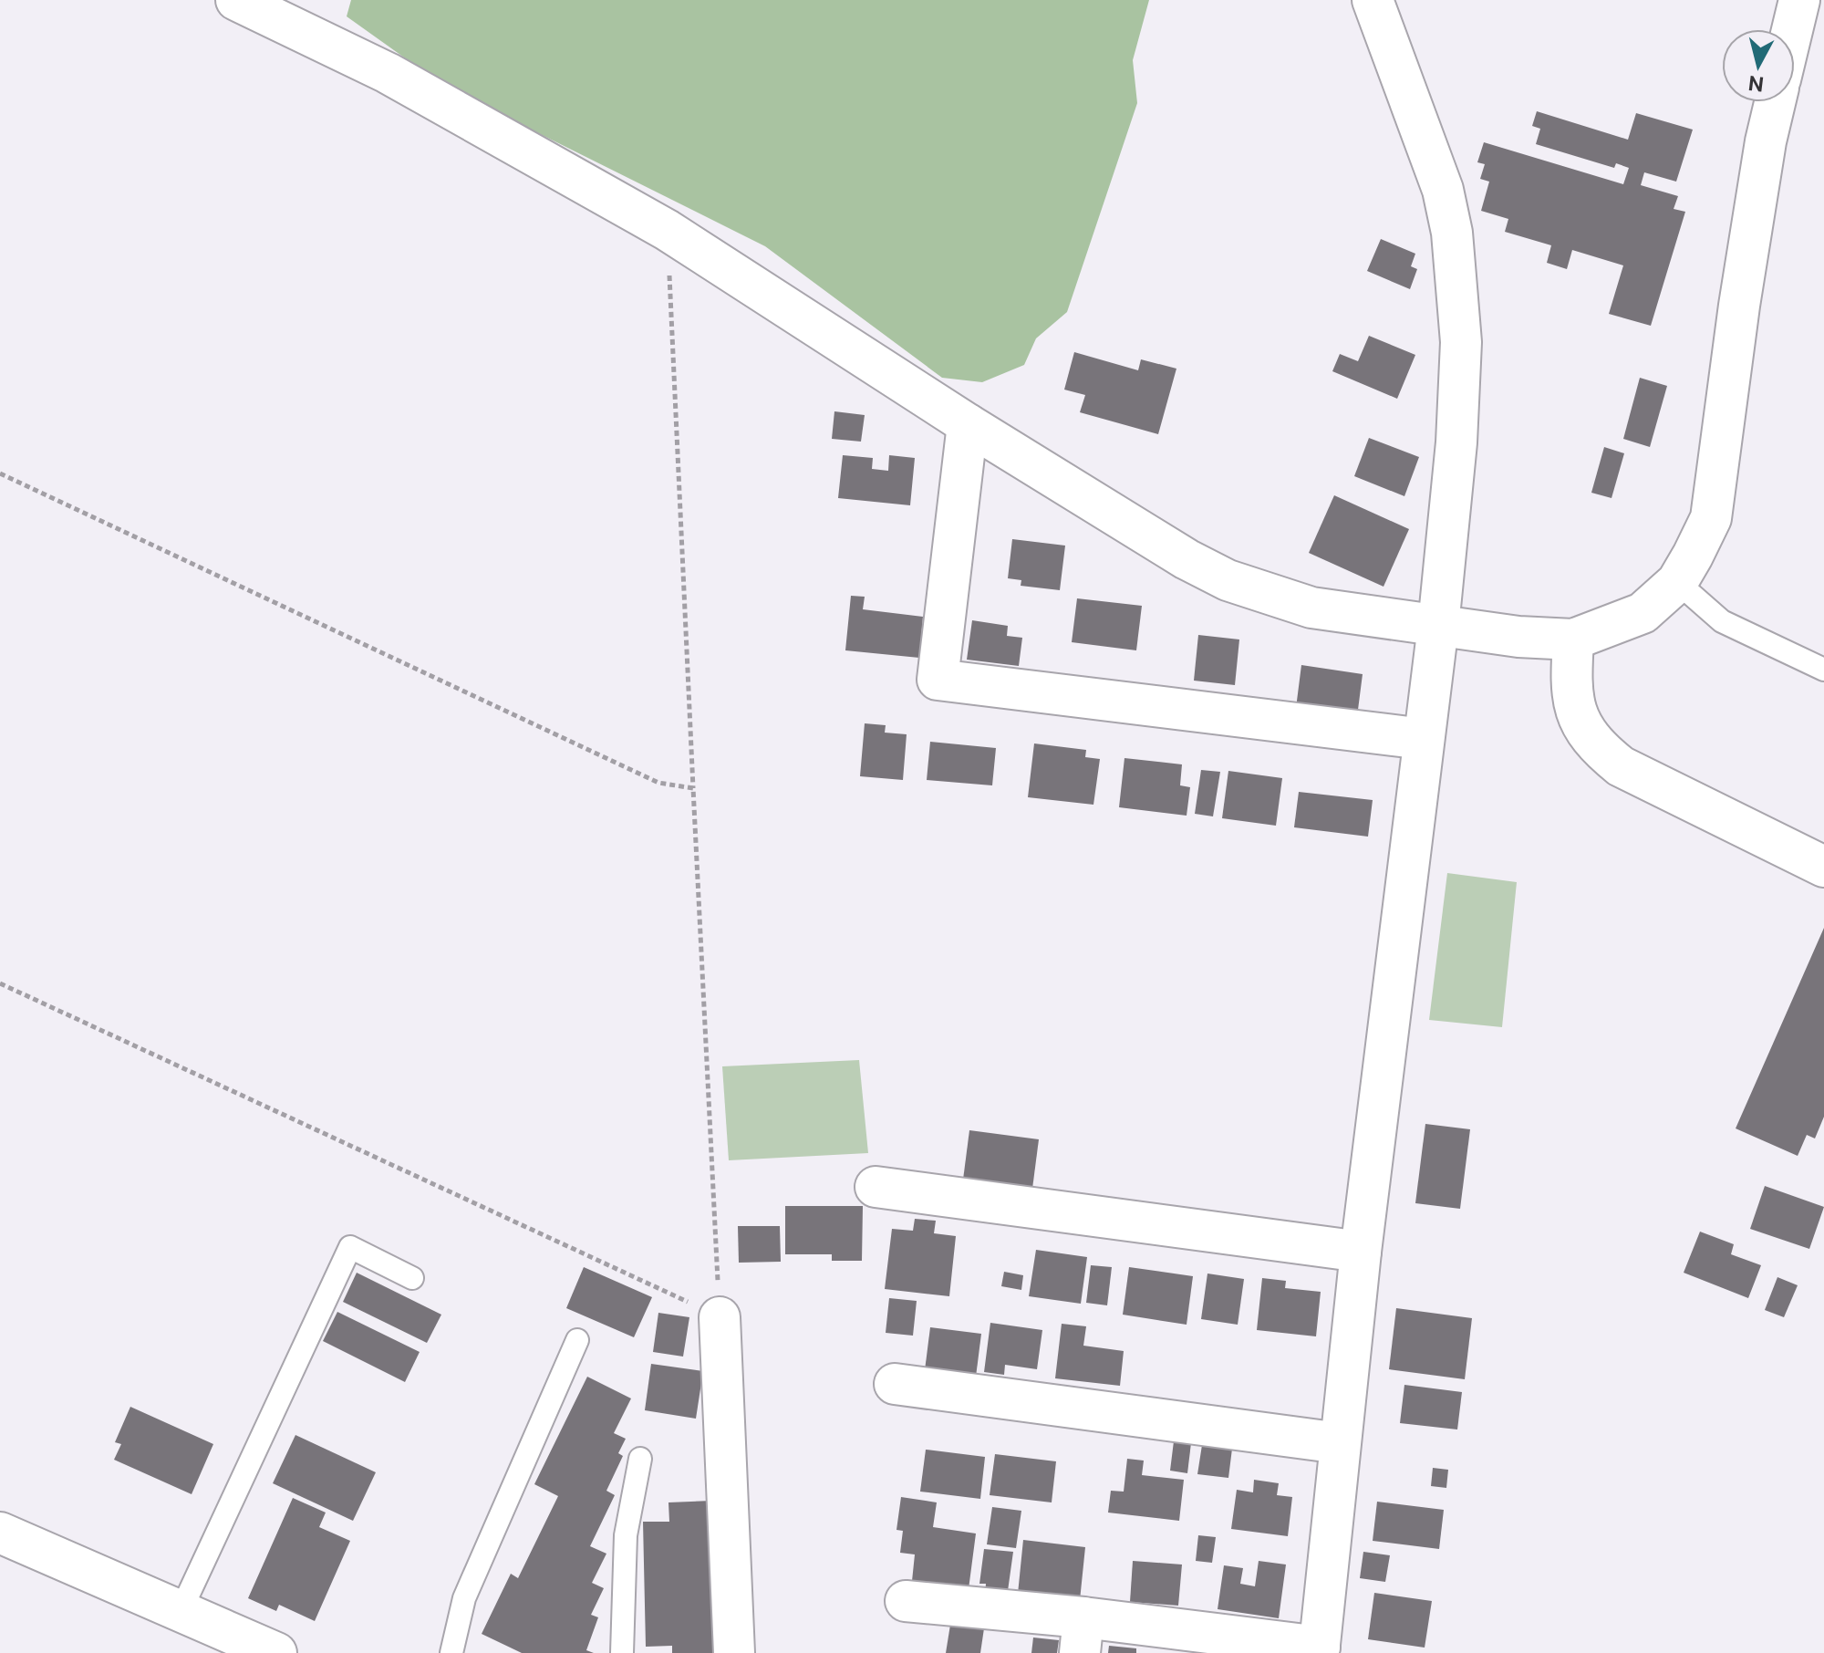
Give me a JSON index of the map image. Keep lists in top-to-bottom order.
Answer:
{
  "north": "bottom"
}
